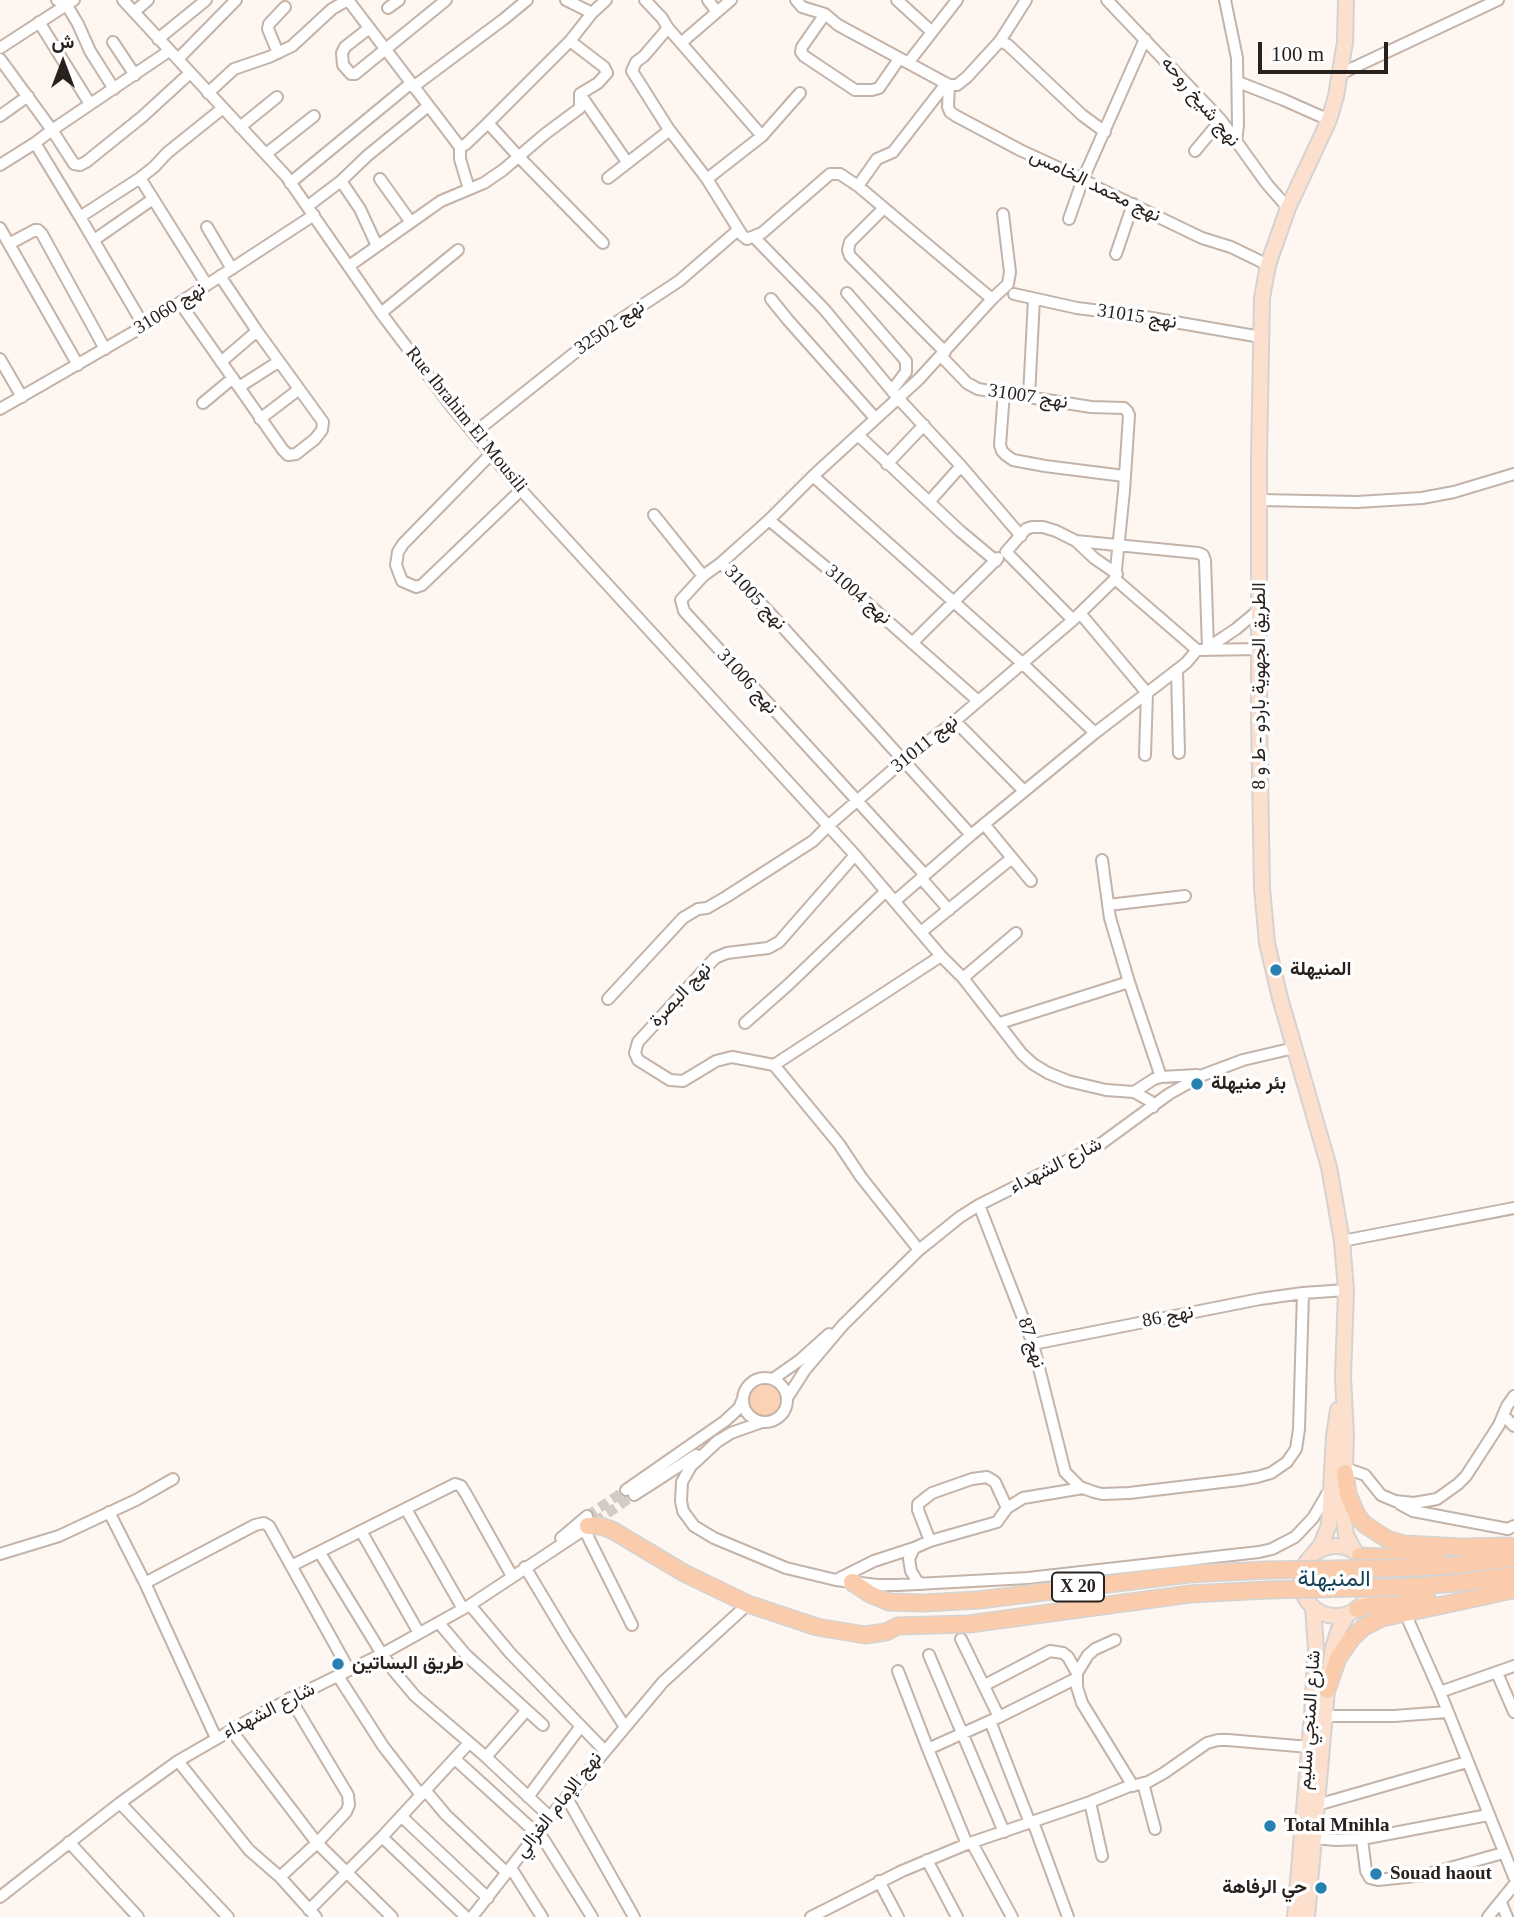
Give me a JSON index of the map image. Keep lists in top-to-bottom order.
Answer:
{
  "streets": {
    "highway": ["X 20"],
    "main road": ["الطريق الجهوية باردو - ط و 8", "شارع المنجي سليم"],
    "street": [
      "نهج شيخ روحه",
      "نهج محمد الخامس",
      "نهج 31060",
      "نهج 31015",
      "نهج 32502",
      "نهج 31007",
      "Rue Ibrahim El Mousili",
      "نهج 31004",
      "نهج 31005",
      "نهج 31006",
      "نهج 31011",
      "نهج البصرة",
      "شارع الشهداء",
      "نهج 86",
      "نهج 87",
      "نهج الإمام الغزالي"
    ]
  },
  "crossings": [
    ["نهج شيخ روحه", "الطريق الجهوية باردو - ط و 8"],
    ["نهج محمد الخامس", "الطريق الجهوية باردو - ط و 8"],
    ["نهج 31060", "Rue Ibrahim El Mousili"],
    ["نهج 31015", "الطريق الجهوية باردو - ط و 8"],
    ["نهج 32502", "Rue Ibrahim El Mousili"],
    ["Rue Ibrahim El Mousili", "نهج 31011"],
    ["Rue Ibrahim El Mousili", "نهج البصرة"],
    ["نهج 31004", "نهج 31005"],
    ["نهج 31004", "نهج 31011"],
    ["نهج 31005", "نهج 31006"],
    ["نهج 31005", "نهج 31011"],
    ["نهج 31006", "نهج 31011"],
    ["الطريق الجهوية باردو - ط و 8", "شارع الشهداء"],
    ["الطريق الجهوية باردو - ط و 8", "نهج 86"],
    ["الطريق الجهوية باردو - ط و 8", "X 20"],
    ["الطريق الجهوية باردو - ط و 8", "شارع المنجي سليم"],
    ["شارع الشهداء", "نهج 87"],
    ["شارع الشهداء", "نهج الإمام الغزالي"],
    ["نهج 86", "نهج 87"]
  ],
  "districts": ["المنيهلة"],
  "places": [
    "المنيهلة",
    "بئر منيهلة",
    "طريق البساتين",
    "Total Mnihla",
    "Souad haout",
    "حي الرفاهة"
  ],
  "scale_bar": "100 m",
  "north": "top"
}
